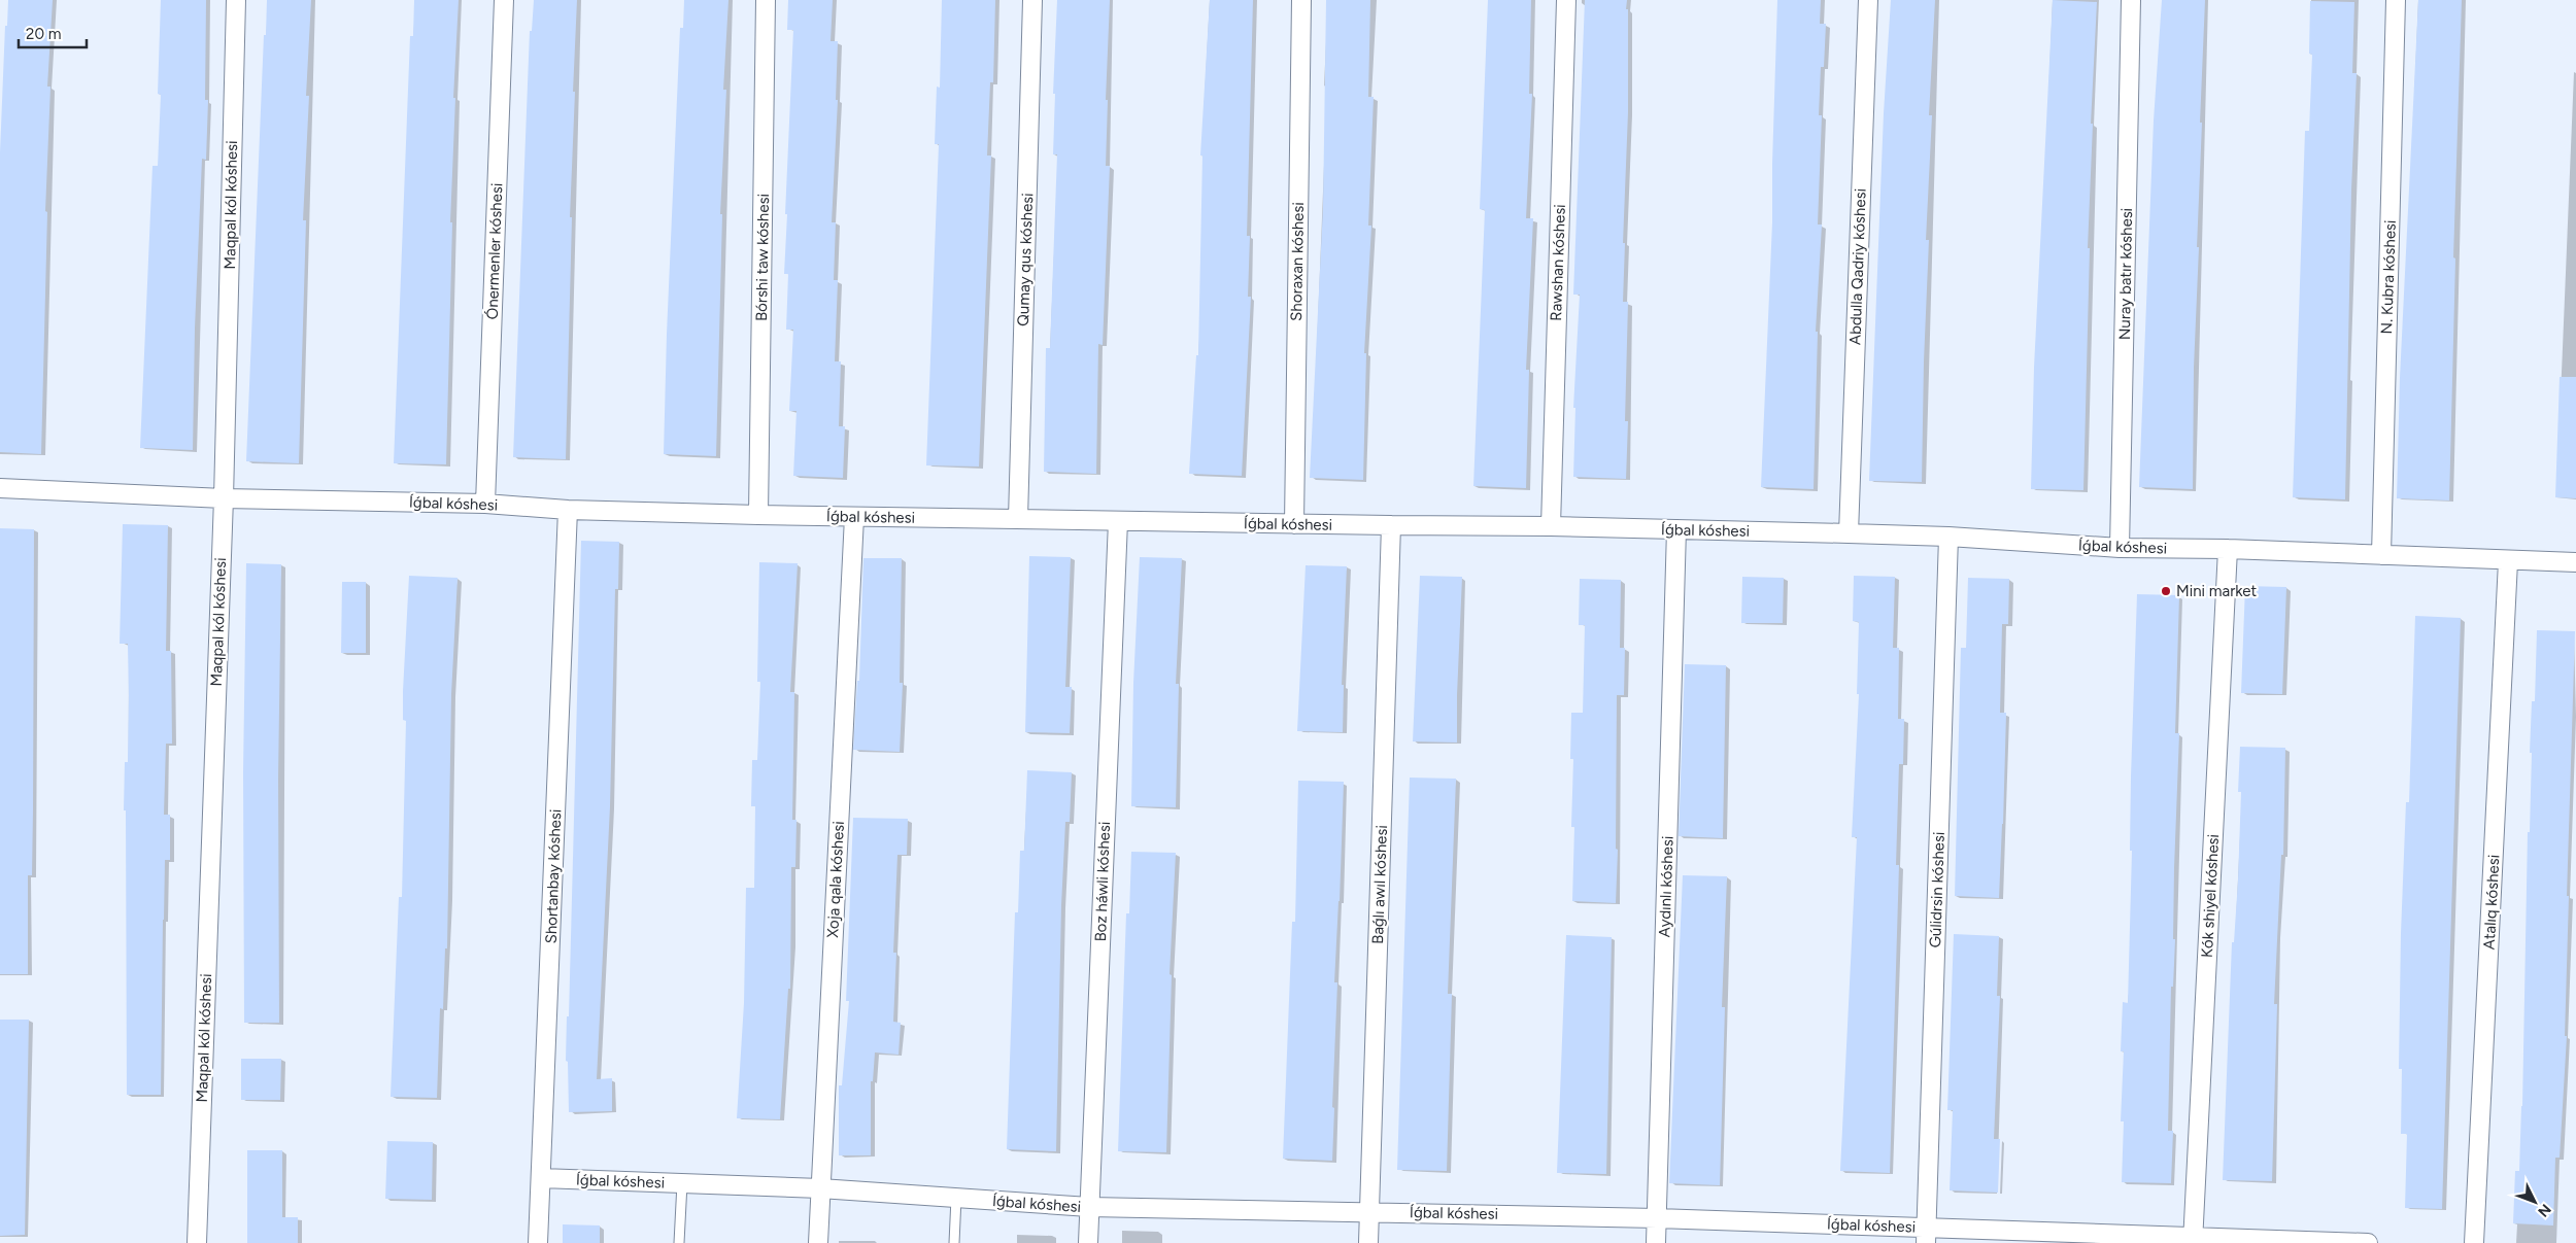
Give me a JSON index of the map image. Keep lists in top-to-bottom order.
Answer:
{
  "streets": {
    "street": [
      "Maqpal kól kóshesi",
      "Ónermenler kóshesi",
      "Bórshi taw kóshesi",
      "Qumay qus kóshesi",
      "Shoraxan kóshesi",
      "Rawshan kóshesi",
      "Abdulla Qadriy kóshesi",
      "Nuray batır kóshesi",
      "N. Kubra kóshesi",
      "Íǵbal kóshesi",
      "Shortanbay kóshesi",
      "Xoja qala kóshesi",
      "Boz háwli kóshesi",
      "Baǵlı awıl kóshesi",
      "Aydınlı kóshesi",
      "Gúlidrsin kóshesi",
      "Kók shiyel kóshesi",
      "Atalıq kóshesi"
    ]
  },
  "crossings": [
    ["Maqpal kól kóshesi", "Íǵbal kóshesi"],
    ["Ónermenler kóshesi", "Íǵbal kóshesi"],
    ["Bórshi taw kóshesi", "Íǵbal kóshesi"],
    ["Qumay qus kóshesi", "Íǵbal kóshesi"],
    ["Shoraxan kóshesi", "Íǵbal kóshesi"],
    ["Rawshan kóshesi", "Íǵbal kóshesi"],
    ["Abdulla Qadriy kóshesi", "Íǵbal kóshesi"],
    ["Nuray batır kóshesi", "Íǵbal kóshesi"],
    ["N. Kubra kóshesi", "Íǵbal kóshesi"],
    ["Íǵbal kóshesi", "Shortanbay kóshesi"],
    ["Íǵbal kóshesi", "Xoja qala kóshesi"],
    ["Íǵbal kóshesi", "Boz háwli kóshesi"],
    ["Íǵbal kóshesi", "Baǵlı awıl kóshesi"],
    ["Íǵbal kóshesi", "Aydınlı kóshesi"],
    ["Íǵbal kóshesi", "Gúlidrsin kóshesi"],
    ["Íǵbal kóshesi", "Kók shiyel kóshesi"],
    ["Íǵbal kóshesi", "Atalıq kóshesi"]
  ],
  "places": ["Mini market"],
  "scale_bar": "20 m",
  "north": "bottom right"
}
